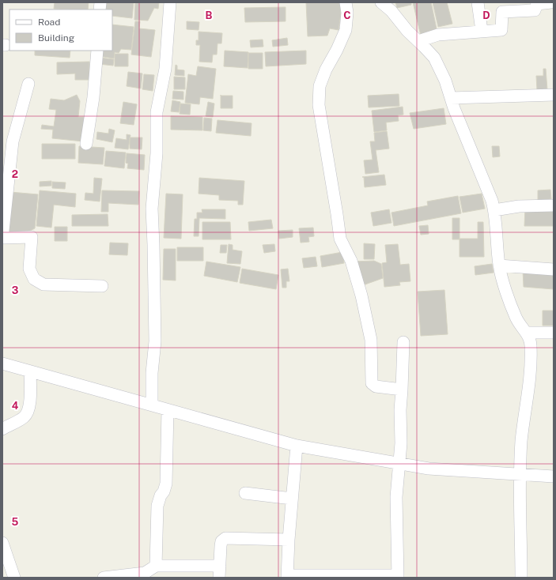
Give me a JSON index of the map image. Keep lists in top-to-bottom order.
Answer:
{
  "legend": ["Road", "Building"],
  "grid": {
    "columns": ["B", "C", "D"],
    "rows": [
      "2",
      "3",
      "4",
      "5"
    ]
  }
}
